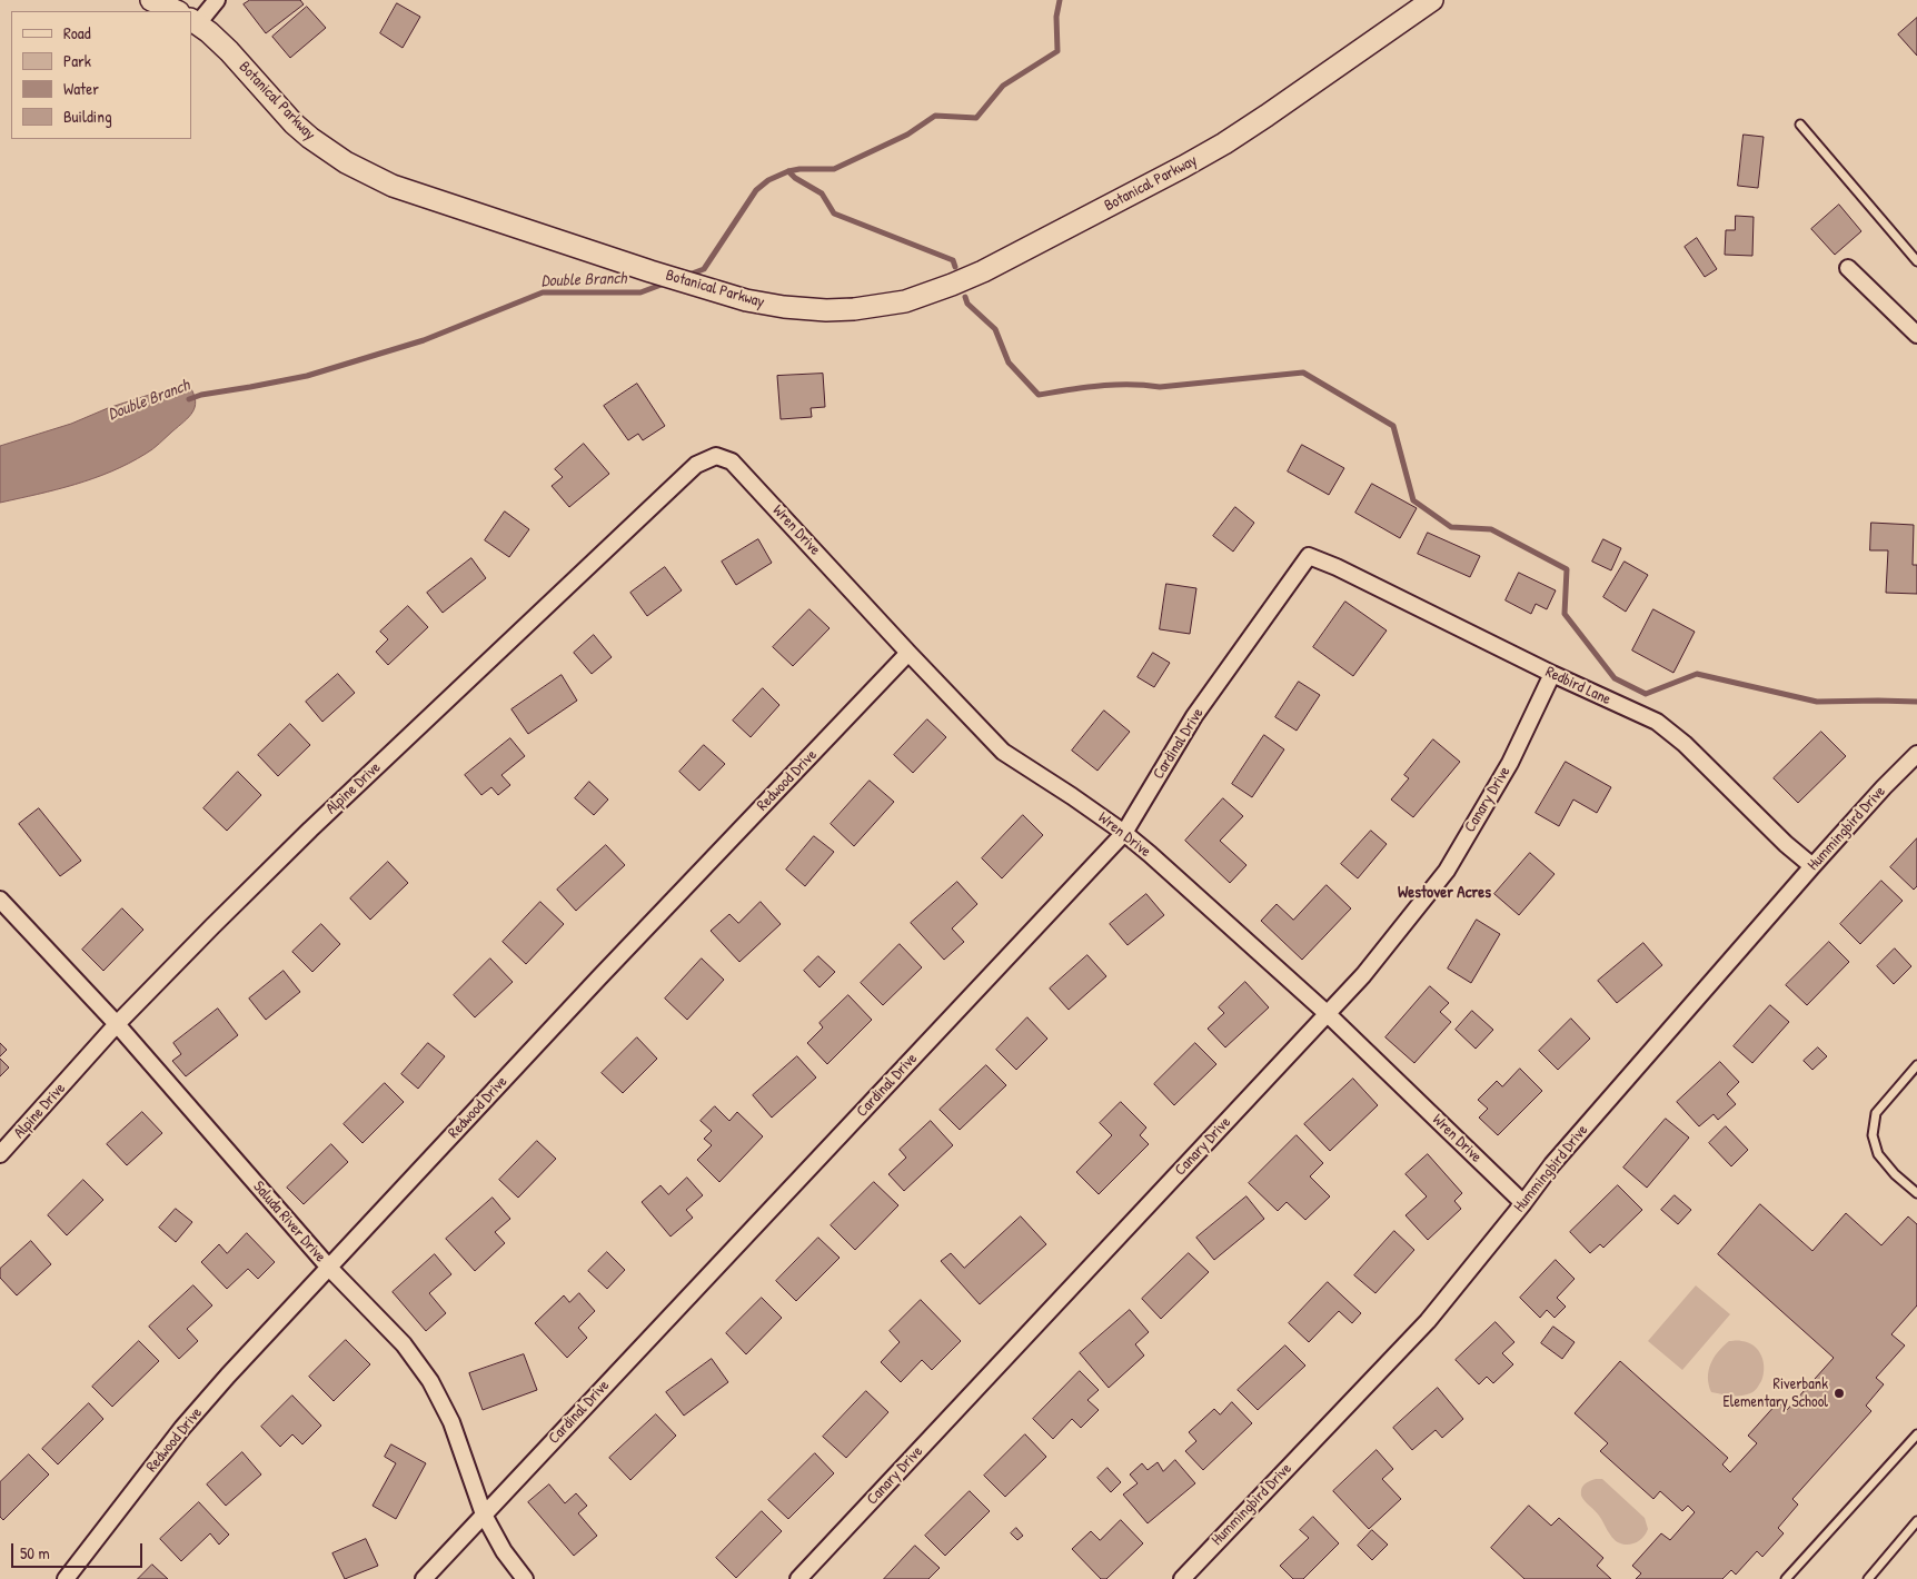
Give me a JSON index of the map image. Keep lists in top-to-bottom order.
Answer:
{
  "streets": {
    "street": [
      "Botanical Parkway",
      "Wren Drive",
      "Redbird Lane",
      "Cardinal Drive",
      "Redwood Drive",
      "Alpine Drive",
      "Canary Drive",
      "Hummingbird Drive",
      "Saluda River Drive"
    ]
  },
  "crossings": [
    ["Wren Drive", "Cardinal Drive"],
    ["Wren Drive", "Redwood Drive"],
    ["Wren Drive", "Alpine Drive"],
    ["Wren Drive", "Canary Drive"],
    ["Wren Drive", "Hummingbird Drive"],
    ["Redbird Lane", "Cardinal Drive"],
    ["Redbird Lane", "Canary Drive"],
    ["Redbird Lane", "Hummingbird Drive"],
    ["Cardinal Drive", "Saluda River Drive"],
    ["Redwood Drive", "Saluda River Drive"],
    ["Alpine Drive", "Saluda River Drive"]
  ],
  "districts": ["Westover Acres"],
  "water": ["Double Branch"],
  "places": ["Riverbank Elementary School"],
  "legend": [
    "Road",
    "Park",
    "Water",
    "Building"
  ],
  "scale_bar": "50 m"
}
